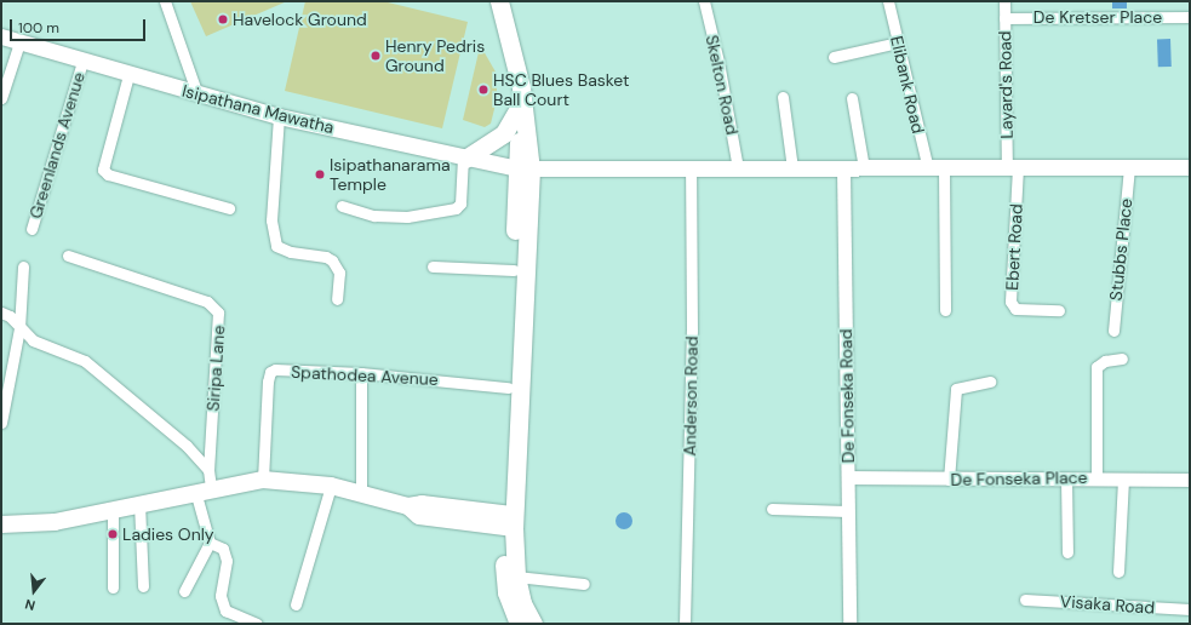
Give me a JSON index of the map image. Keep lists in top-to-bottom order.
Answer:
{
  "streets": {
    "main road": ["Isipathana Mawatha"],
    "street": [
      "De Kretser Place",
      "Skelton Road",
      "Elibank Road",
      "Layard's Road",
      "Greenlands Avenue",
      "Ebert Road",
      "Stubbs Place",
      "Siripa Lane",
      "Spathodea Avenue",
      "Anderson Road",
      "De Fonseka Road",
      "De Fonseka Place",
      "Visaka Road"
    ]
  },
  "crossings": [
    ["De Kretser Place", "Layard's Road"],
    ["Skelton Road", "Isipathana Mawatha"],
    ["Elibank Road", "Isipathana Mawatha"],
    ["Layard's Road", "Isipathana Mawatha"],
    ["Layard's Road", "Ebert Road"],
    ["Isipathana Mawatha", "Greenlands Avenue"],
    ["Isipathana Mawatha", "Ebert Road"],
    ["Isipathana Mawatha", "Stubbs Place"],
    ["Isipathana Mawatha", "Anderson Road"],
    ["Isipathana Mawatha", "De Fonseka Road"],
    ["De Fonseka Road", "De Fonseka Place"]
  ],
  "places": [
    "Havelock Ground",
    "Henry Pedris Ground",
    "HSC Blues Basket Ball Court",
    "Isipathanarama Temple",
    "Ladies Only"
  ],
  "scale_bar": "100 m",
  "north": "bottom"
}
